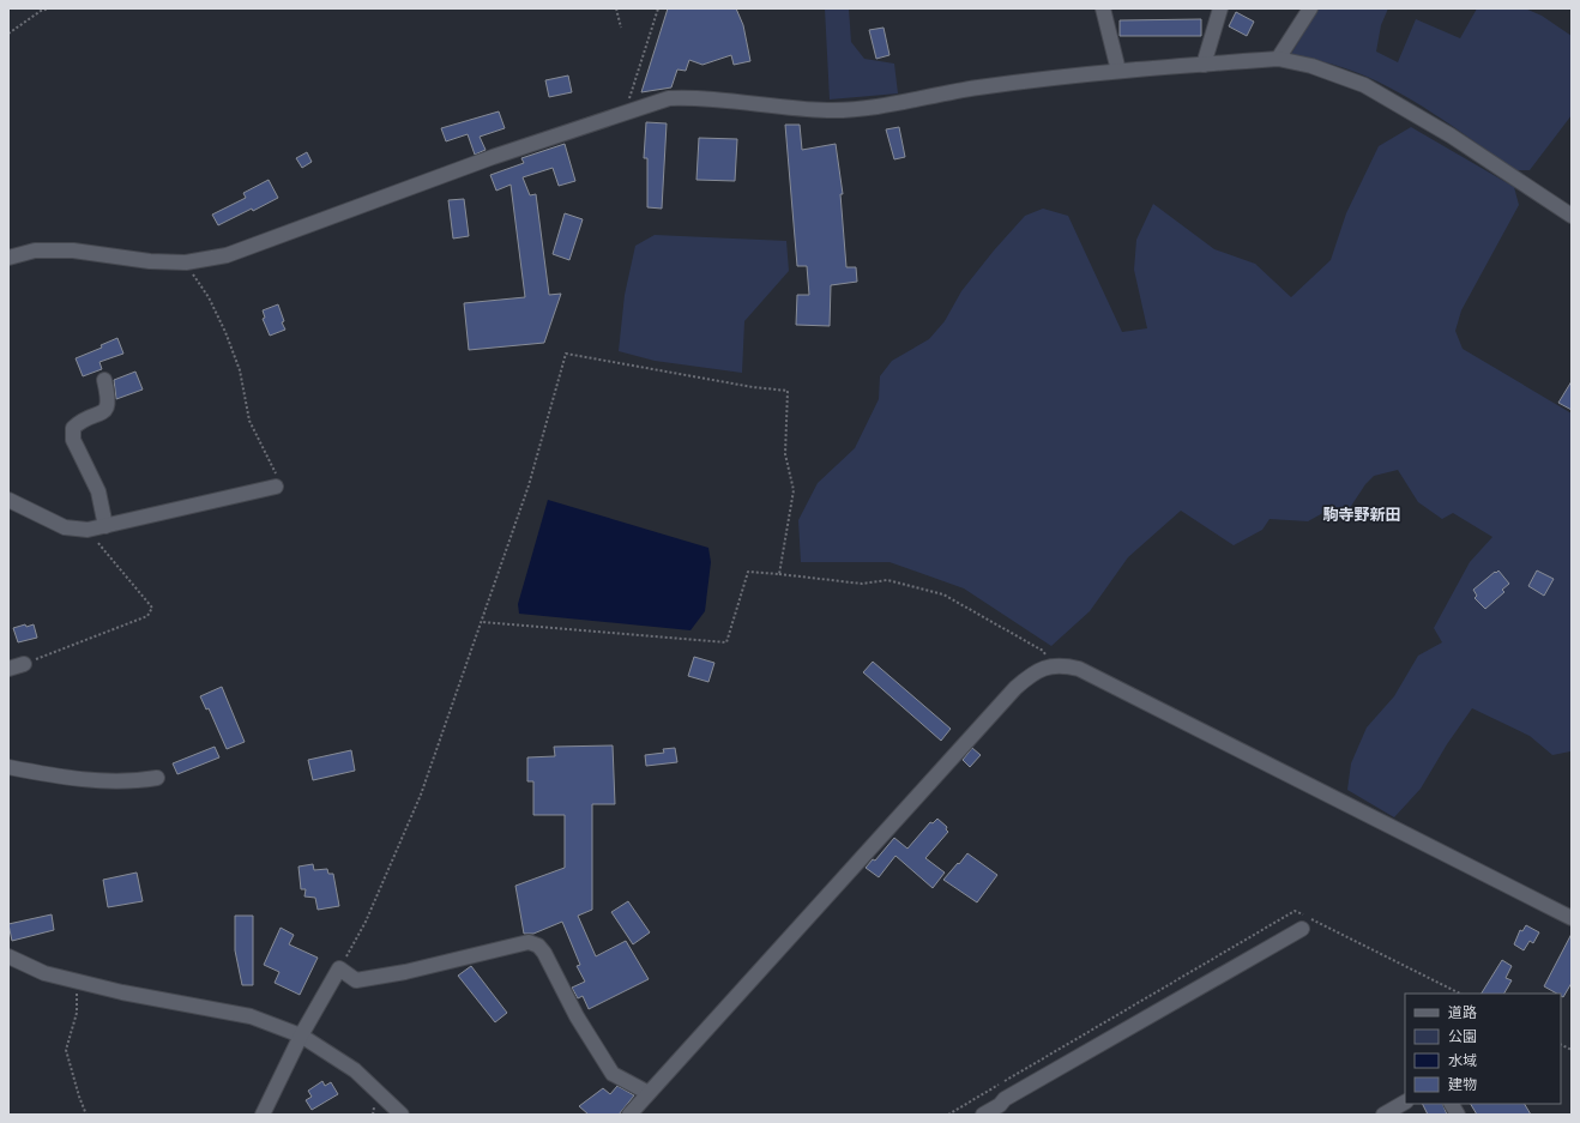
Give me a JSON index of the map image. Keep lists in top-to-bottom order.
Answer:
{
  "districts": ["駒寺野新田"],
  "legend": [
    "道路",
    "公園",
    "水域",
    "建物"
  ]
}
